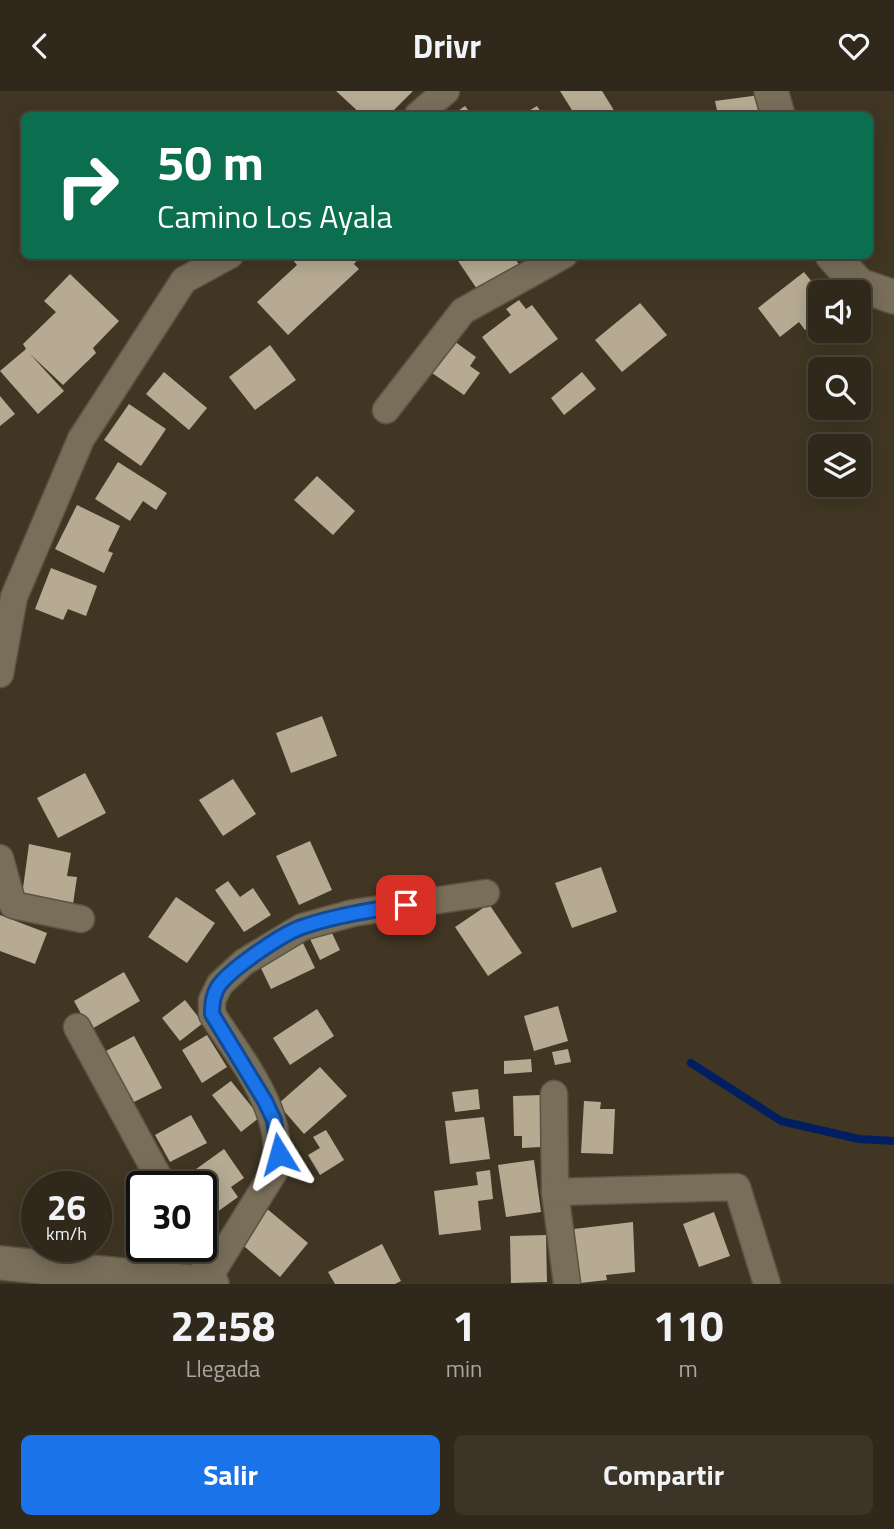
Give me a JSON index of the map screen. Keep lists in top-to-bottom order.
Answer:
{
  "page": {
    "header": "Drivr",
    "turn": ["50 m", "Camino Los Ayala"],
    "speed": "26 km/h",
    "limit": "30",
    "eta": [
      "22:58",
      "Llegada",
      "1",
      "min",
      "110",
      "m"
    ],
    "buttons": ["Salir", "Compartir"]
  }
}
